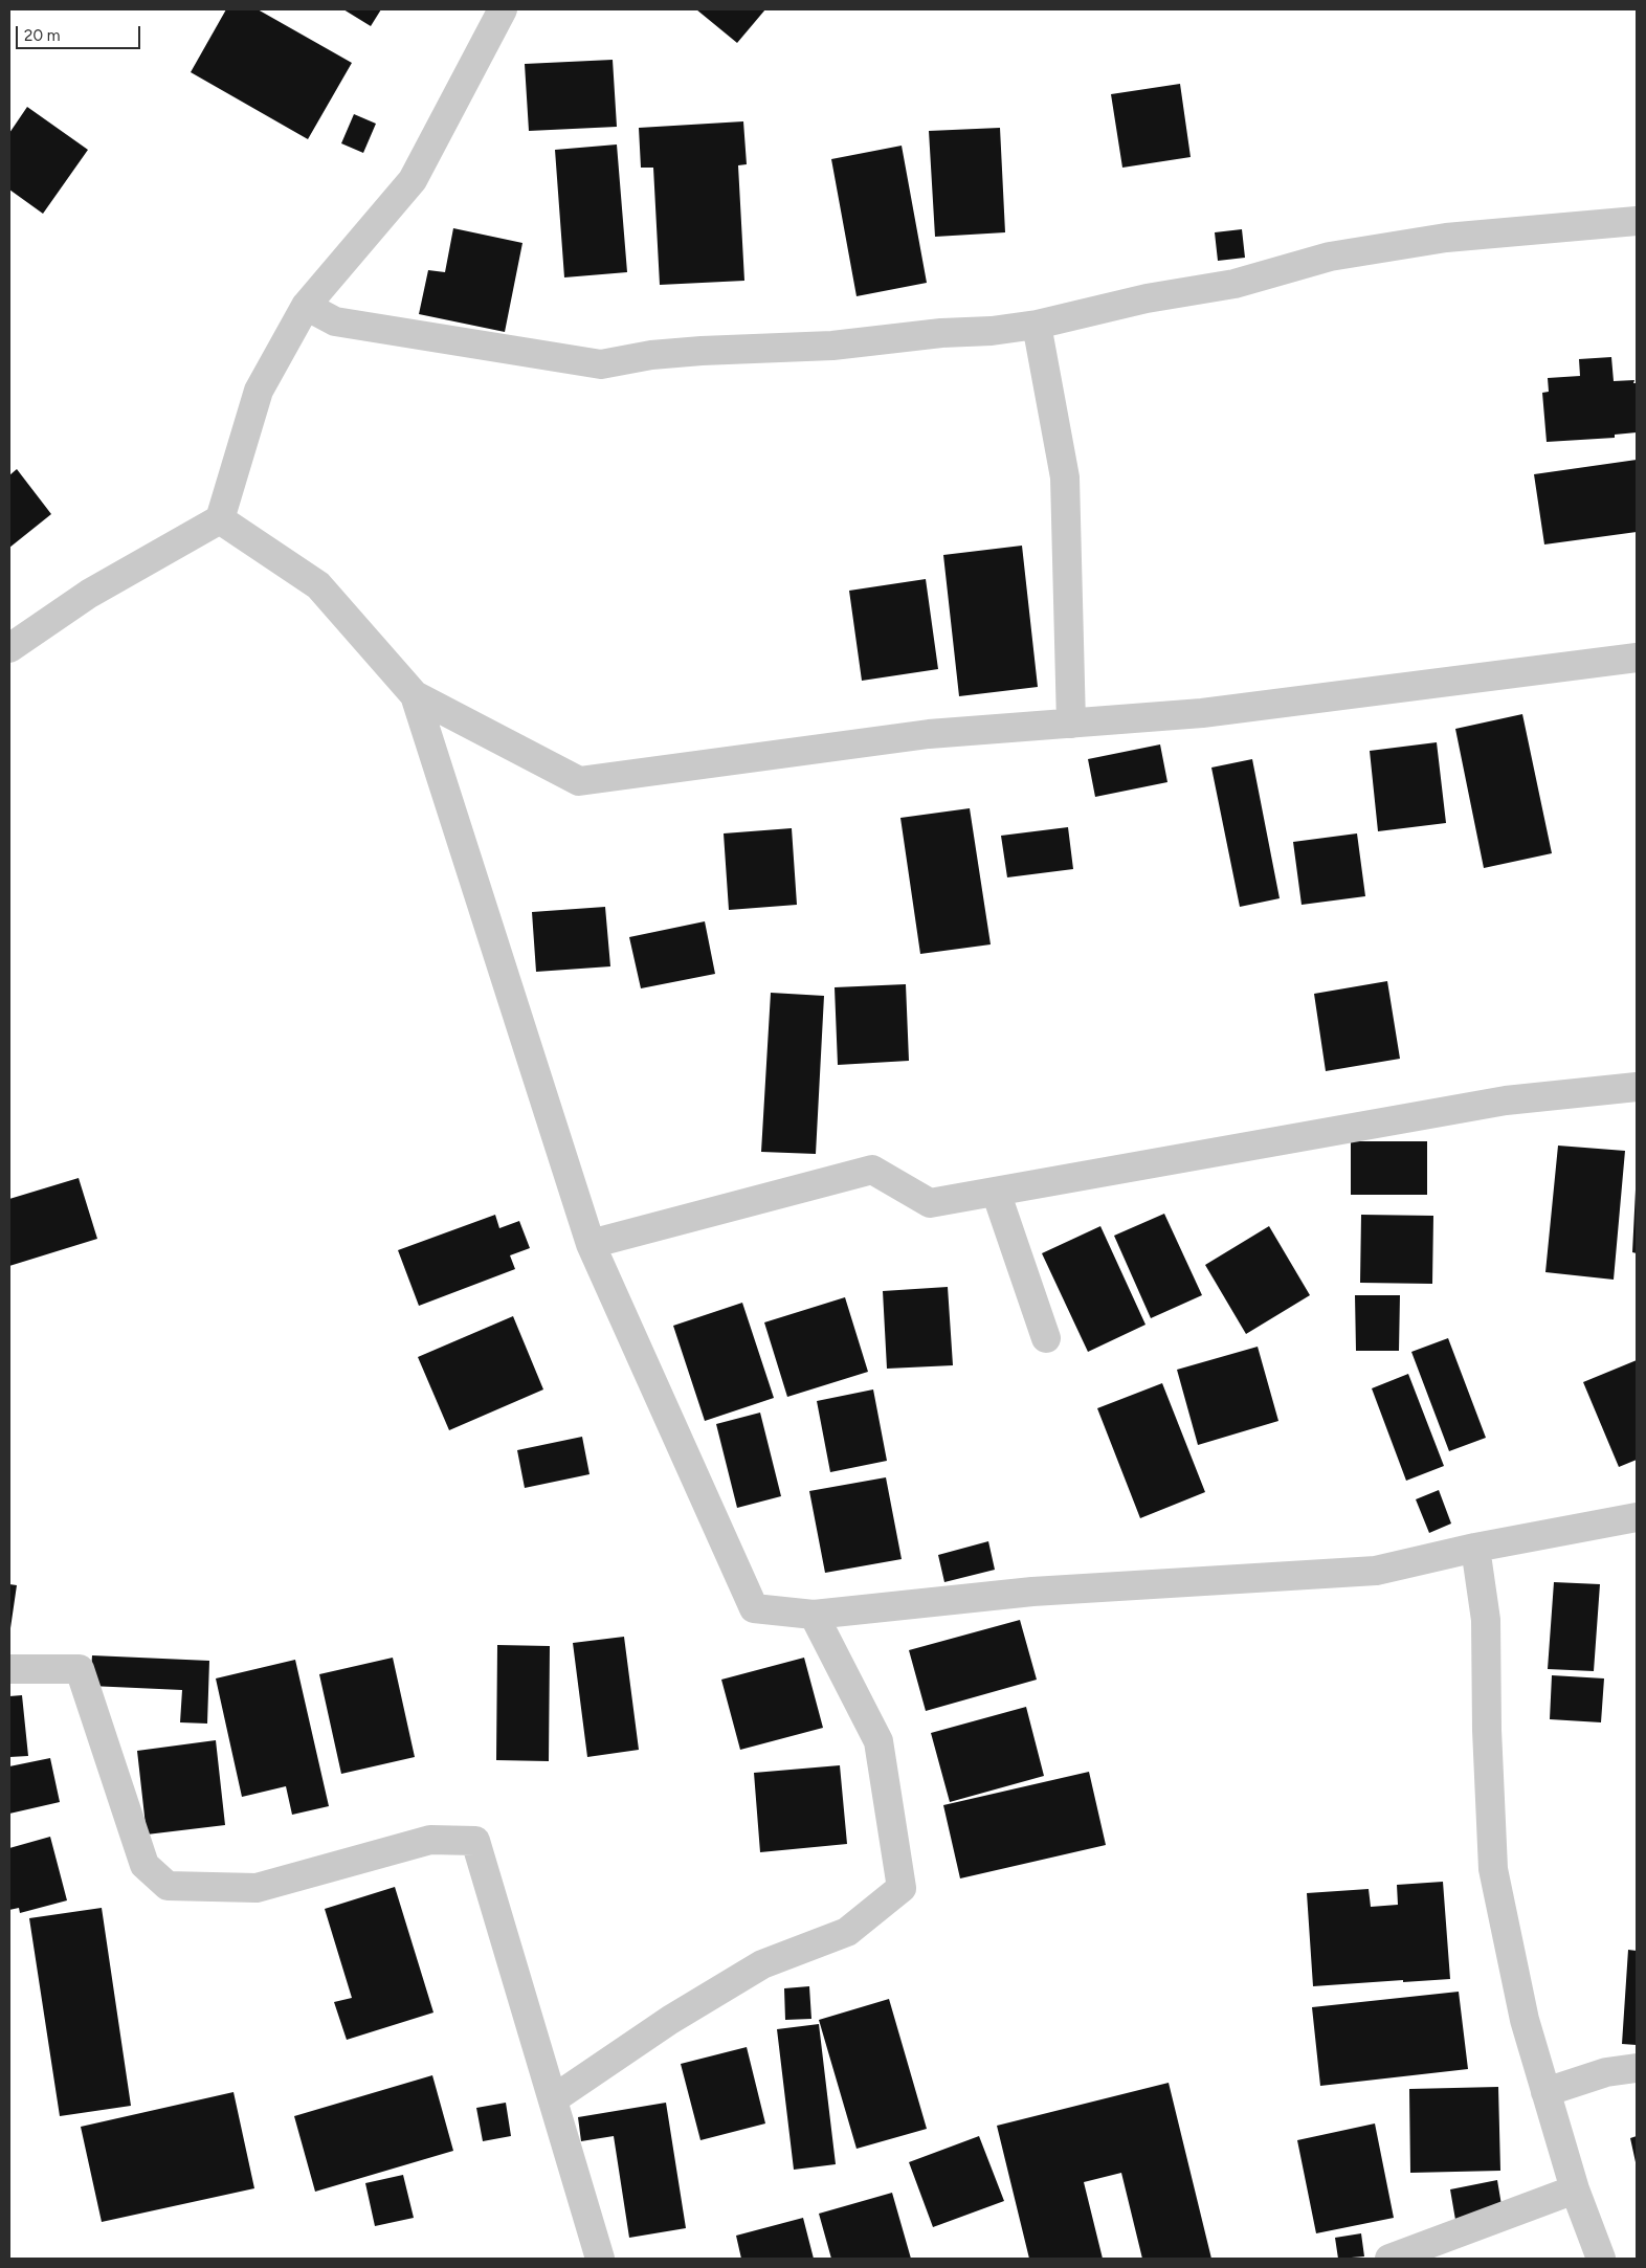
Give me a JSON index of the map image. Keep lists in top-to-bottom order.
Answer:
{
  "scale_bar": "20 m"
}
